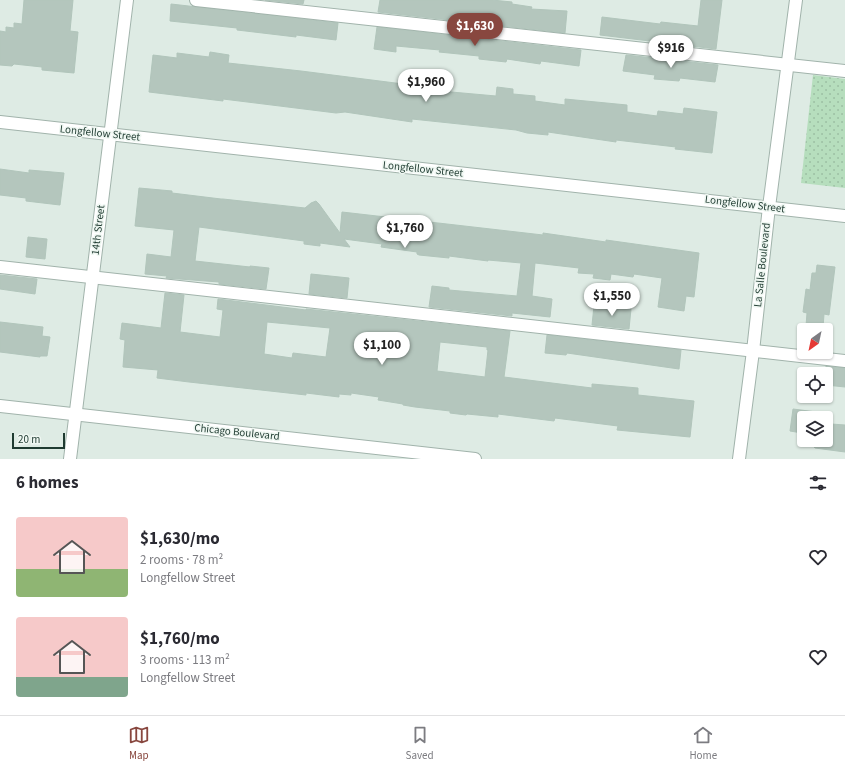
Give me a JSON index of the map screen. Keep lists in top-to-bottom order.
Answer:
{
  "streets": {
    "street": [
      "Longfellow Street",
      "14th Street",
      "La Salle Boulevard",
      "Chicago Boulevard"
    ]
  },
  "crossings": [
    ["Longfellow Street", "14th Street"],
    ["Longfellow Street", "La Salle Boulevard"],
    ["14th Street", "Chicago Boulevard"]
  ],
  "scale_bar": "20 m",
  "north": "bottom left",
  "page": {
    "price": [
      "$1,630",
      "$916",
      "$1,960",
      "$1,760",
      "$1,550",
      "$1,100"
    ],
    "scale": "20 m",
    "heading": "6 homes",
    "list": [
      {
        "name": "$1,630/mo",
        "note": "2 rooms · 78 m² · Longfellow Street"
      },
      {
        "name": "$1,760/mo",
        "note": "3 rooms · 113 m² · Longfellow Street"
      }
    ],
    "tabs": ["Map", "Saved", "Home"]
  }
}
